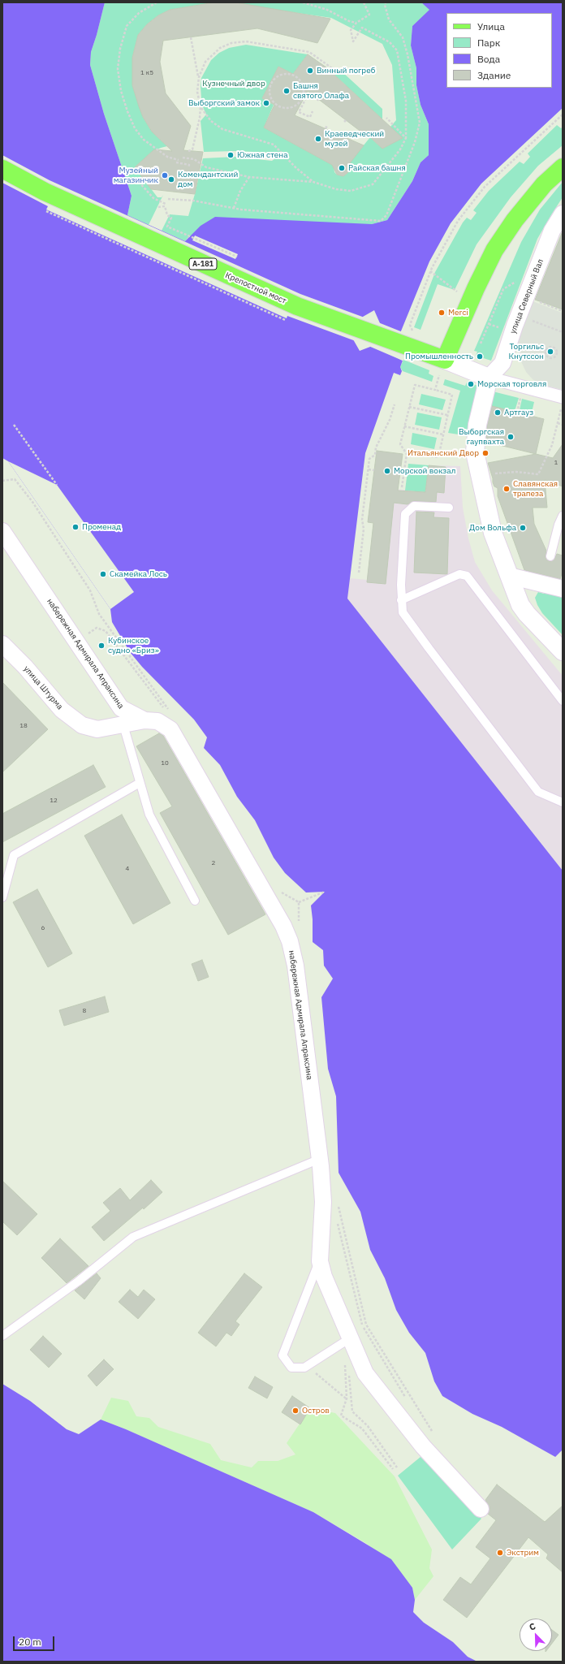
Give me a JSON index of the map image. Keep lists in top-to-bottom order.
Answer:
{
  "streets": {
    "main road": ["А-181", "Крепостной мост"],
    "street": ["улица Северный Вал", "набережная Адмирала Апраксина", "улица Штурма"]
  },
  "crossings": [
    ["А-181", "Крепостной мост"],
    ["набережная Адмирала Апраксина", "улица Штурма"]
  ],
  "parks": ["Кузнечный двор"],
  "places": [
    "Винный погреб",
    "Башня святого Олафа",
    "Выборгский замок",
    "Краеведческий музей",
    "Южная стена",
    "Райская башня",
    "Музейный магазинчик",
    "Комендантский дом",
    "Merci",
    "Торгильс Кнутссон",
    "Промышленность",
    "Морская торговля",
    "Артгауз",
    "Выборгская гаупвахта",
    "Итальянский Двор",
    "Морской вокзал",
    "Славянская трапеза",
    "Променад",
    "Дом Вольфа",
    "Скамейка Лось",
    "Кубинское судно «Бриз»",
    "Остров",
    "Экстрим"
  ],
  "house_numbers": [
    "1 к5",
    "1",
    "18",
    "10",
    "12",
    "2",
    "4",
    "6",
    "8"
  ],
  "legend": [
    "Улица",
    "Парк",
    "Вода",
    "Здание"
  ],
  "scale_bar": "20 m",
  "north": "top left"
}
